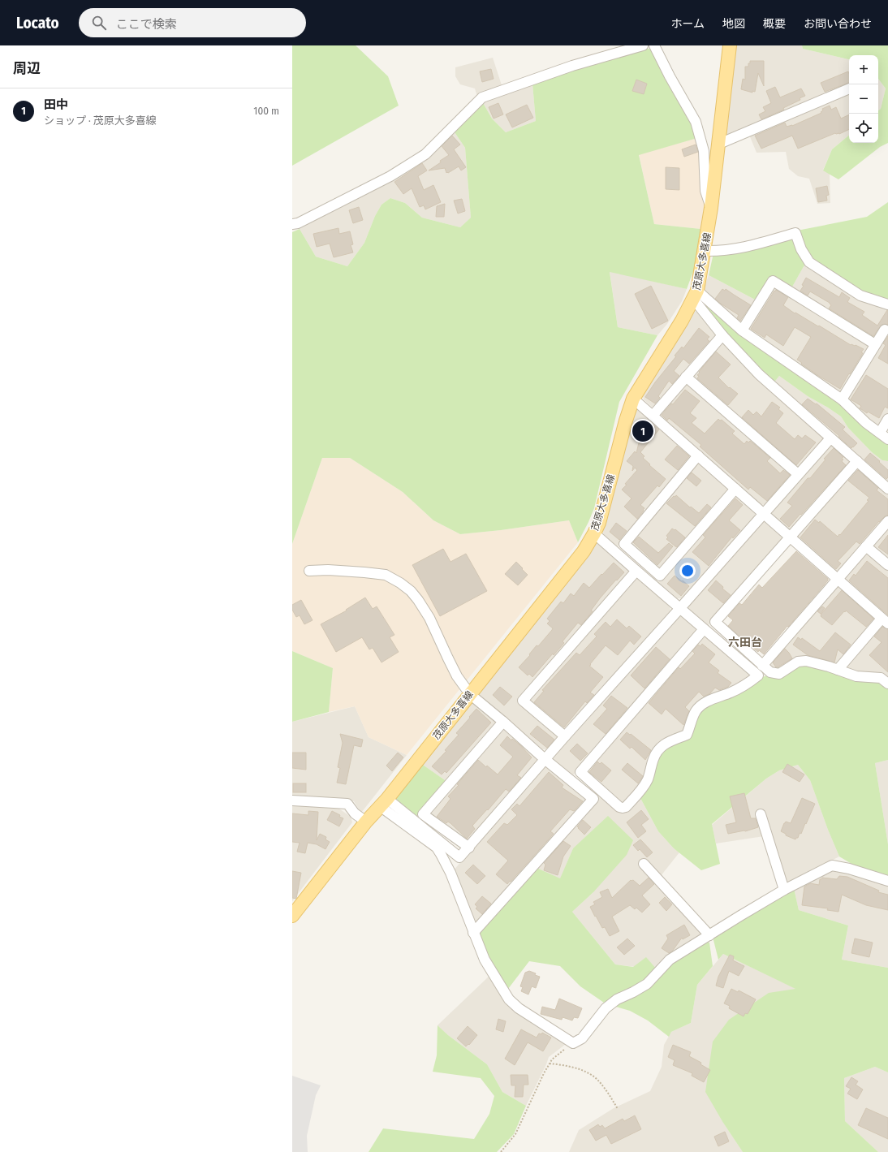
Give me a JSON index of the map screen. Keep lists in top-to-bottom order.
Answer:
{
  "streets": {
    "main road": ["茂原大多喜線"]
  },
  "districts": ["六田台"],
  "page": {
    "header": "Locato",
    "search": "ここで検索",
    "nav": [
      "ホーム",
      "地図",
      "概要",
      "お問い合わせ"
    ],
    "heading": "周辺",
    "map_buttons": ["+", "−"],
    "list": [
      {
        "mark": "1",
        "name": "田中",
        "note": "ショップ · 茂原大多喜線",
        "value": "100 m"
      }
    ],
    "pins": "1"
  }
}
